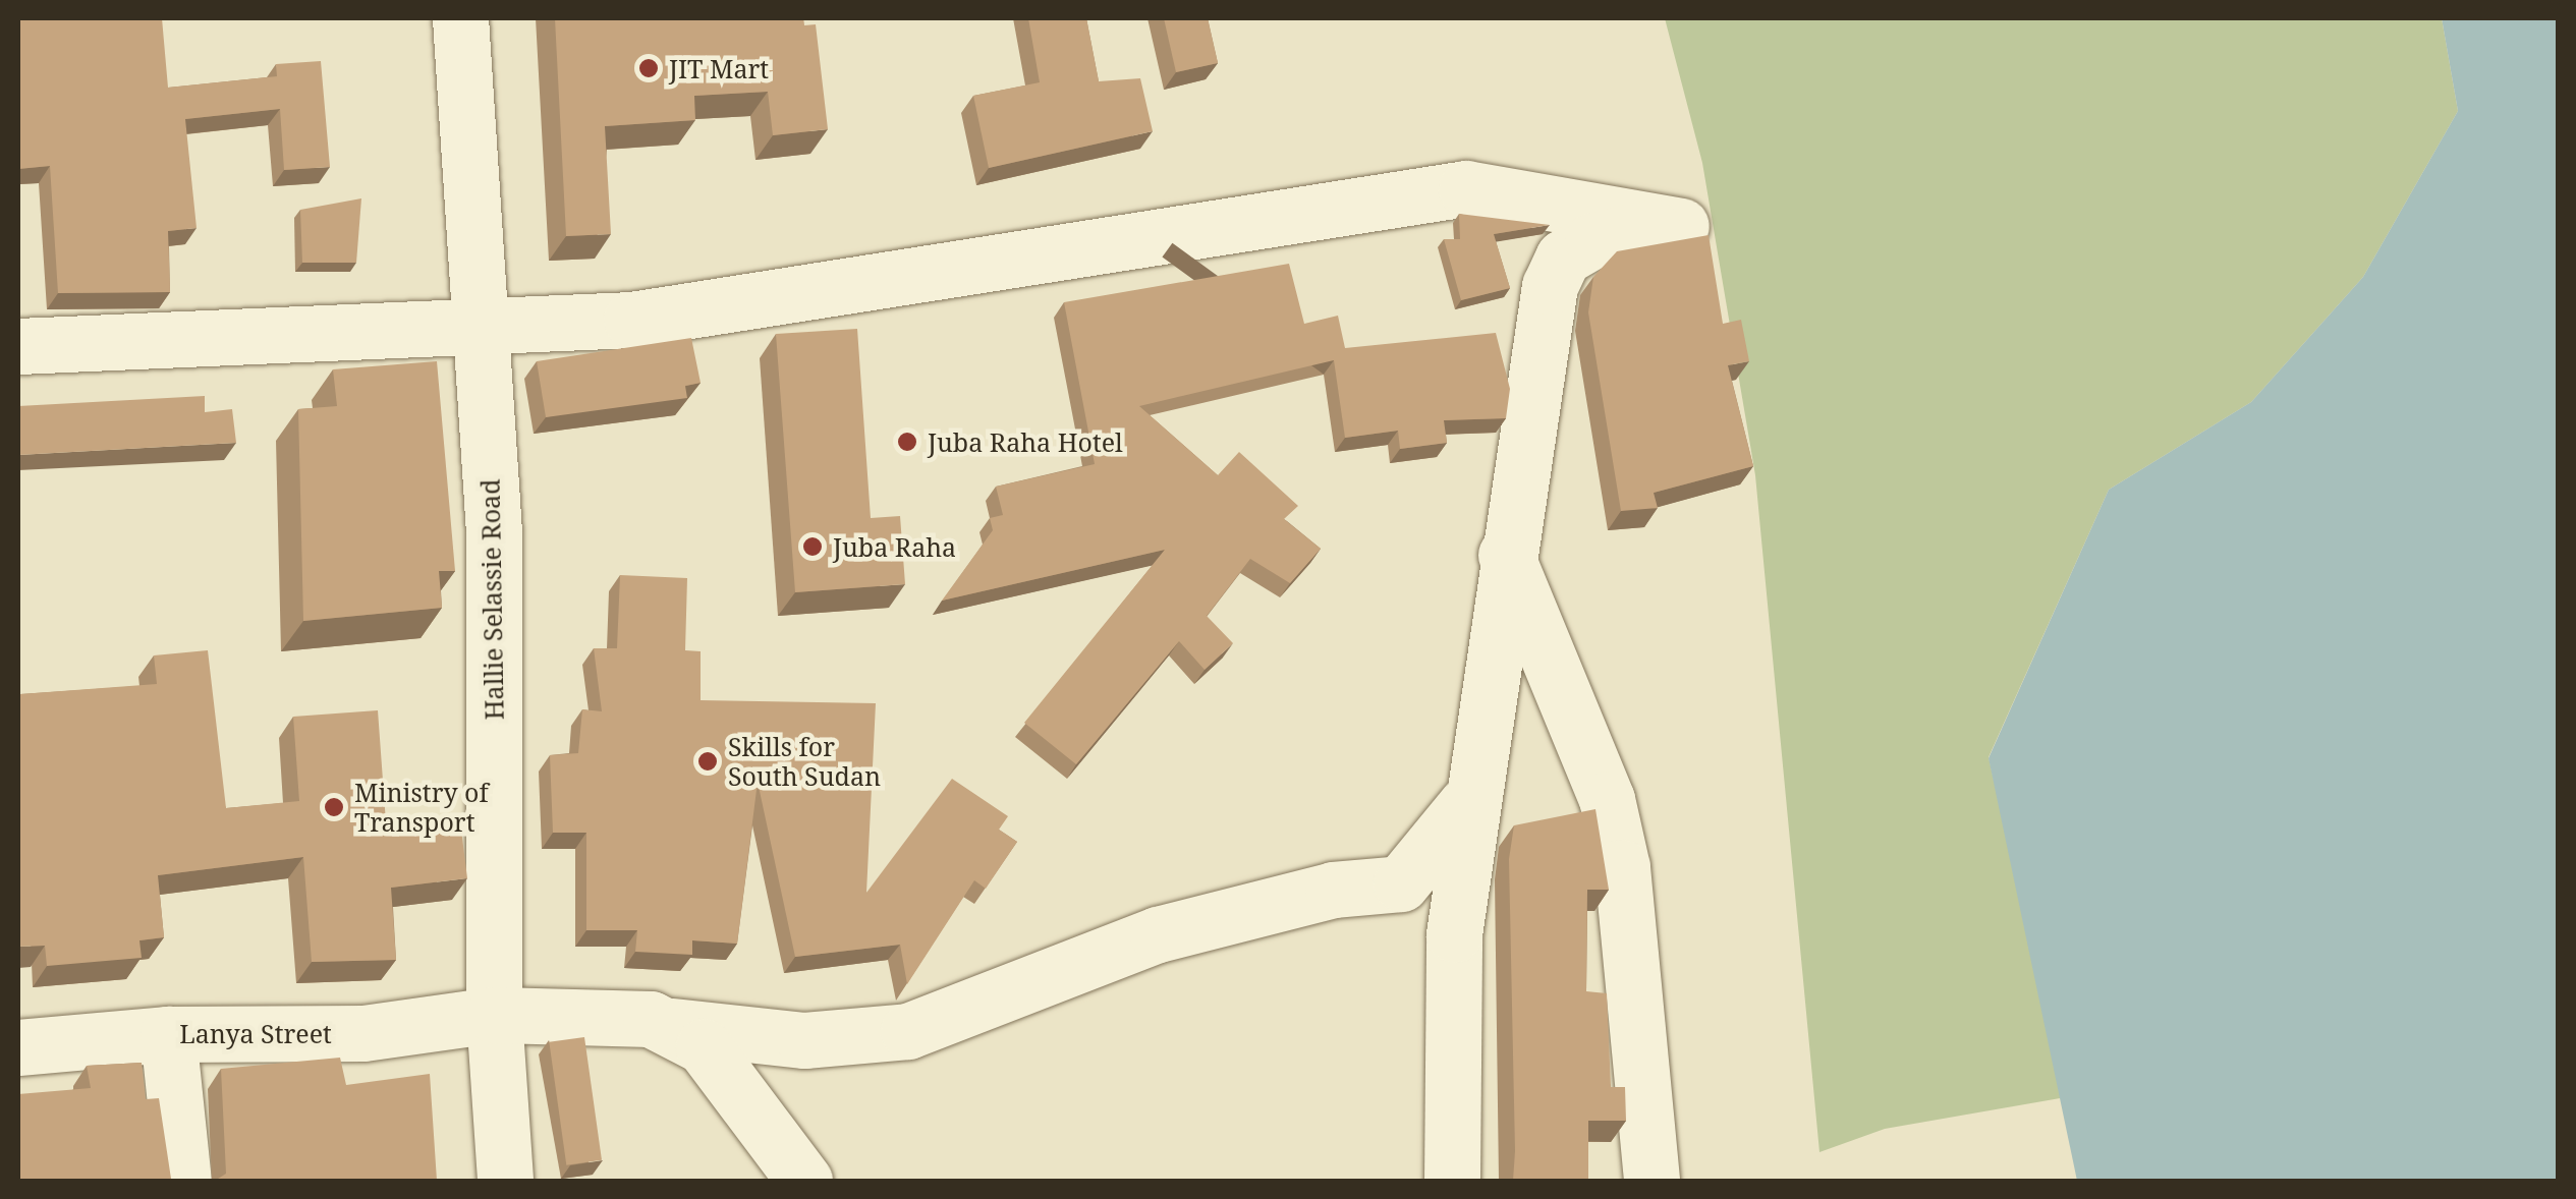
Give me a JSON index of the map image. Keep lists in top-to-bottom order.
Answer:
{
  "streets": {
    "street": ["Hallie Selassie Road", "Lanya Street"]
  },
  "crossings": [
    ["Hallie Selassie Road", "Lanya Street"]
  ],
  "places": [
    "JIT Mart",
    "Juba Raha Hotel",
    "Juba Raha",
    "Skills for South Sudan",
    "Ministry of Transport"
  ]
}
